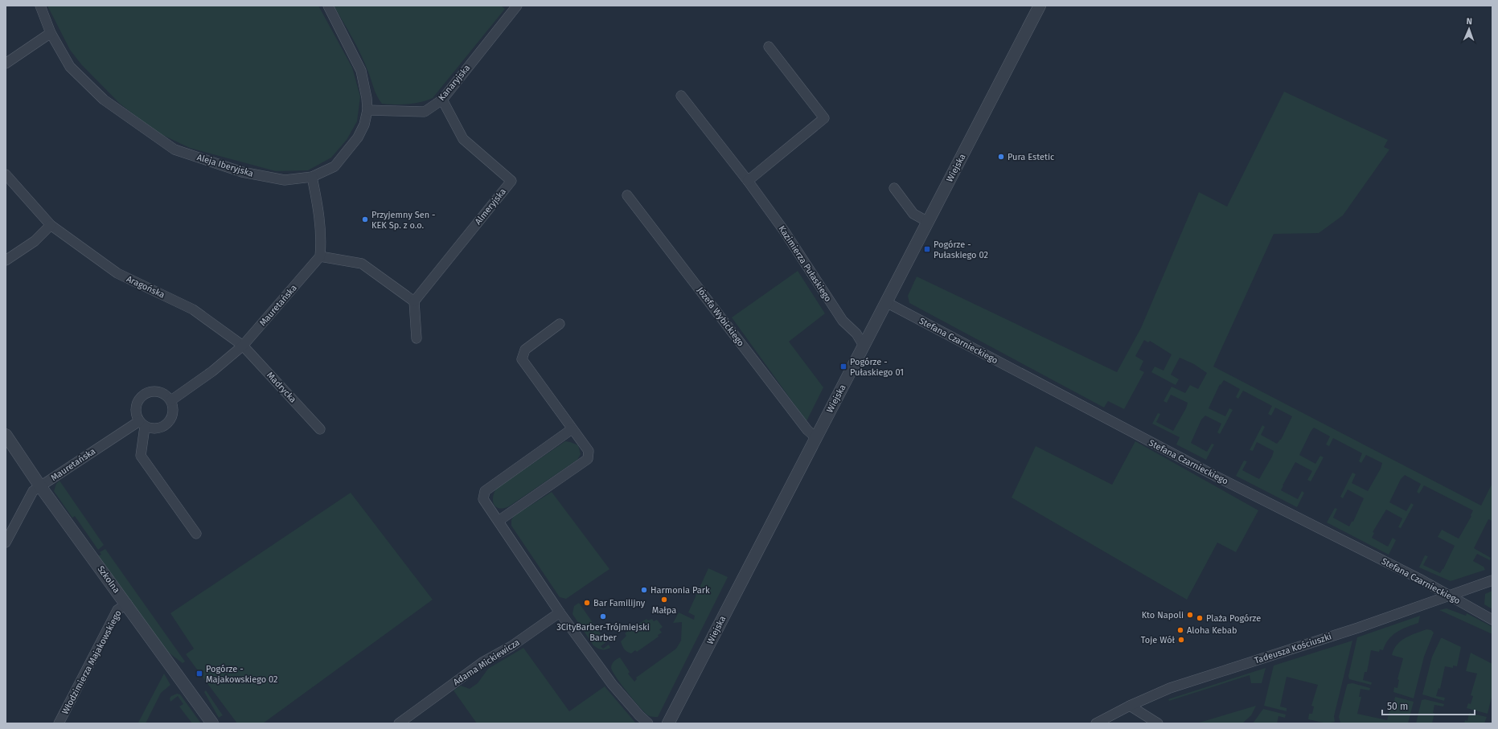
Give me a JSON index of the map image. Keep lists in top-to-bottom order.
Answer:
{
  "streets": {
    "street": [
      "Kanaryjska",
      "Aleja Iberyjska",
      "Wiejska",
      "Almeryjska",
      "Kazimierza Pułaskiego",
      "Aragońska",
      "Mauretańska",
      "Józefa Wybickiego",
      "Stefana Czarnieckiego",
      "Madrycka",
      "Szkolna",
      "Tadeusza Kościuszki",
      "Włodzimierza Majakowskiego",
      "Adama Mickiewicza"
    ]
  },
  "crossings": [
    ["Kanaryjska", "Aleja Iberyjska"],
    ["Kanaryjska", "Almeryjska"],
    ["Wiejska", "Kazimierza Pułaskiego"],
    ["Wiejska", "Józefa Wybickiego"],
    ["Wiejska", "Stefana Czarnieckiego"],
    ["Aragońska", "Mauretańska"],
    ["Aragońska", "Madrycka"],
    ["Mauretańska", "Madrycka"],
    ["Mauretańska", "Szkolna"],
    ["Stefana Czarnieckiego", "Tadeusza Kościuszki"],
    ["Szkolna", "Włodzimierza Majakowskiego"]
  ],
  "places": {
    "other": [
      "Pura Estetic",
      "Przyjemny Sen - KEK Sp. z o.o.",
      "Harmonia Park",
      "Małpa",
      "Bar Familijny",
      "Kto Napoli",
      "3CityBarber-Trójmiejski Barber",
      "Plaża Pogórze",
      "Aloha Kebab",
      "Toje Wół"
    ],
    "transit": ["Pogórze - Pułaskiego 02", "Pogórze - Pułaskiego 01", "Pogórze - Majakowskiego 02"]
  },
  "scale_bar": "50 m",
  "north": "top"
}
